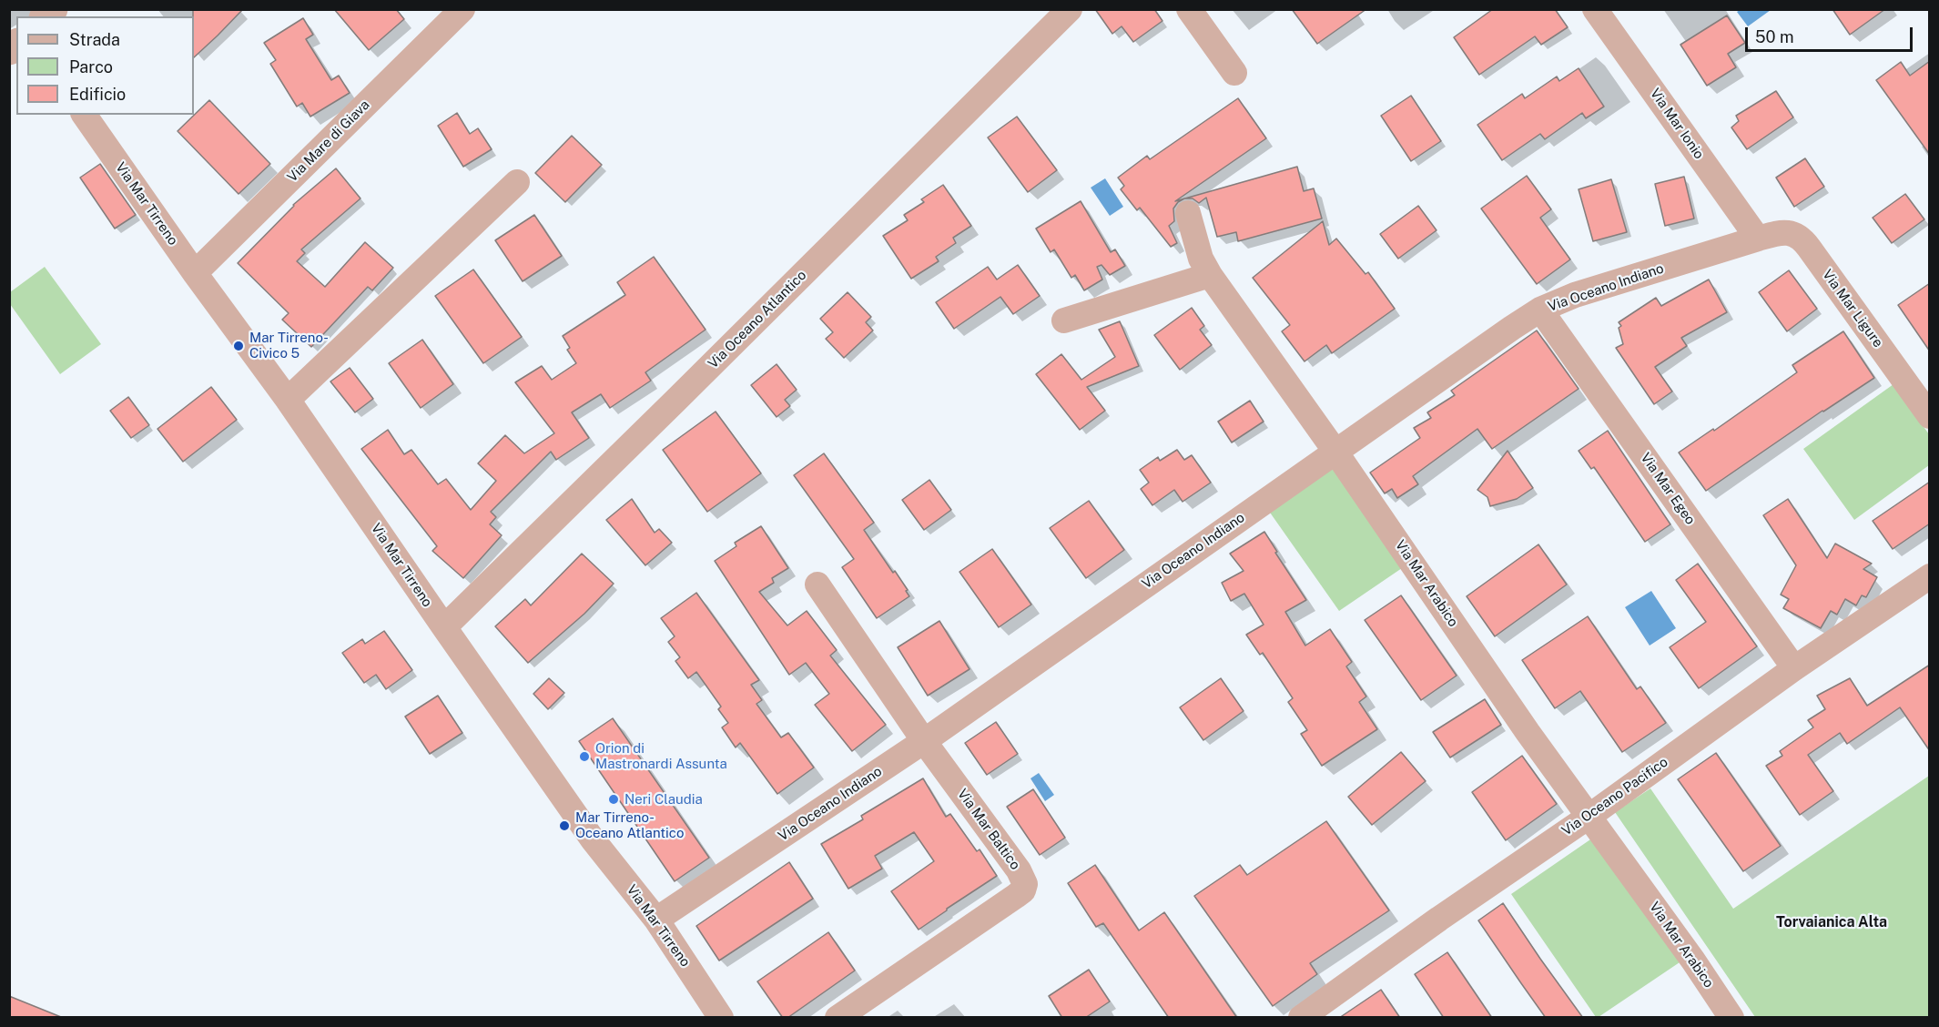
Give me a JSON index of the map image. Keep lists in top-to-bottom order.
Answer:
{
  "streets": {
    "street": [
      "Via Mar Ionio",
      "Via Mare di Giava",
      "Via Mar Tirreno",
      "Via Oceano Indiano",
      "Via Mar Ligure",
      "Via Oceano Atlantico",
      "Via Mar Egeo",
      "Via Mar Arabico",
      "Via Oceano Pacifico",
      "Via Mar Baltico"
    ]
  },
  "crossings": [
    ["Via Mar Ionio", "Via Oceano Indiano"],
    ["Via Mar Ionio", "Via Mar Ligure"],
    ["Via Mare di Giava", "Via Mar Tirreno"],
    ["Via Mar Tirreno", "Via Oceano Indiano"],
    ["Via Mar Tirreno", "Via Oceano Atlantico"],
    ["Via Oceano Indiano", "Via Mar Ligure"],
    ["Via Oceano Indiano", "Via Mar Egeo"],
    ["Via Oceano Indiano", "Via Mar Arabico"],
    ["Via Oceano Indiano", "Via Mar Baltico"],
    ["Via Mar Egeo", "Via Oceano Pacifico"],
    ["Via Mar Arabico", "Via Oceano Pacifico"]
  ],
  "districts": ["Torvaianica Alta"],
  "places": [
    "Mar Tirreno- Civico 5",
    "Orion di Mastronardi Assunta",
    "Neri Claudia",
    "Mar Tirreno- Oceano Atlantico"
  ],
  "legend": ["Strada", "Parco", "Edificio"],
  "scale_bar": "50 m"
}
